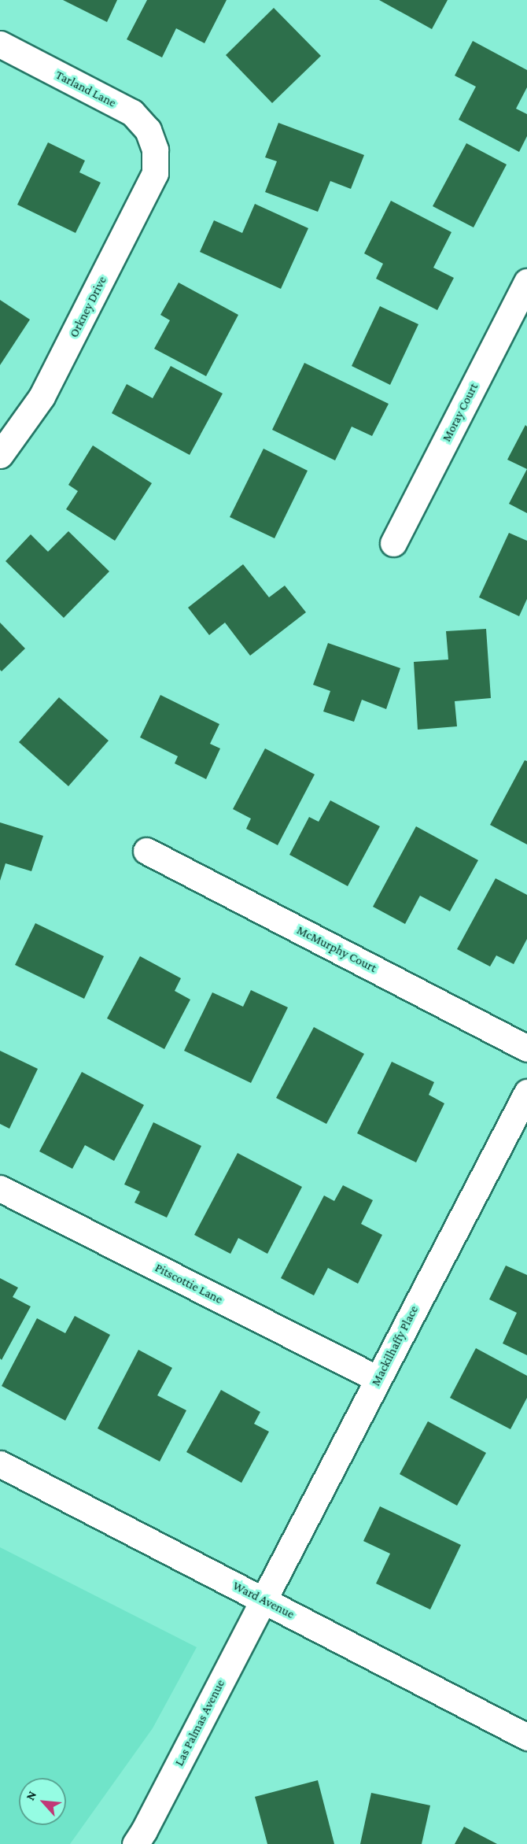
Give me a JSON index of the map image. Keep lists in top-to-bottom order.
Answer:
{
  "streets": {
    "street": [
      "Tarland Lane",
      "Orkney Drive",
      "Moray Court",
      "McMurphy Court",
      "Pitscottie Lane",
      "Mackilhaffy Place",
      "Ward Avenue",
      "Las Palmas Avenue"
    ]
  },
  "crossings": [
    ["Tarland Lane", "Orkney Drive"],
    ["Pitscottie Lane", "Mackilhaffy Place"],
    ["Mackilhaffy Place", "Ward Avenue"],
    ["Mackilhaffy Place", "Las Palmas Avenue"],
    ["Ward Avenue", "Las Palmas Avenue"]
  ],
  "north": "top left"
}
